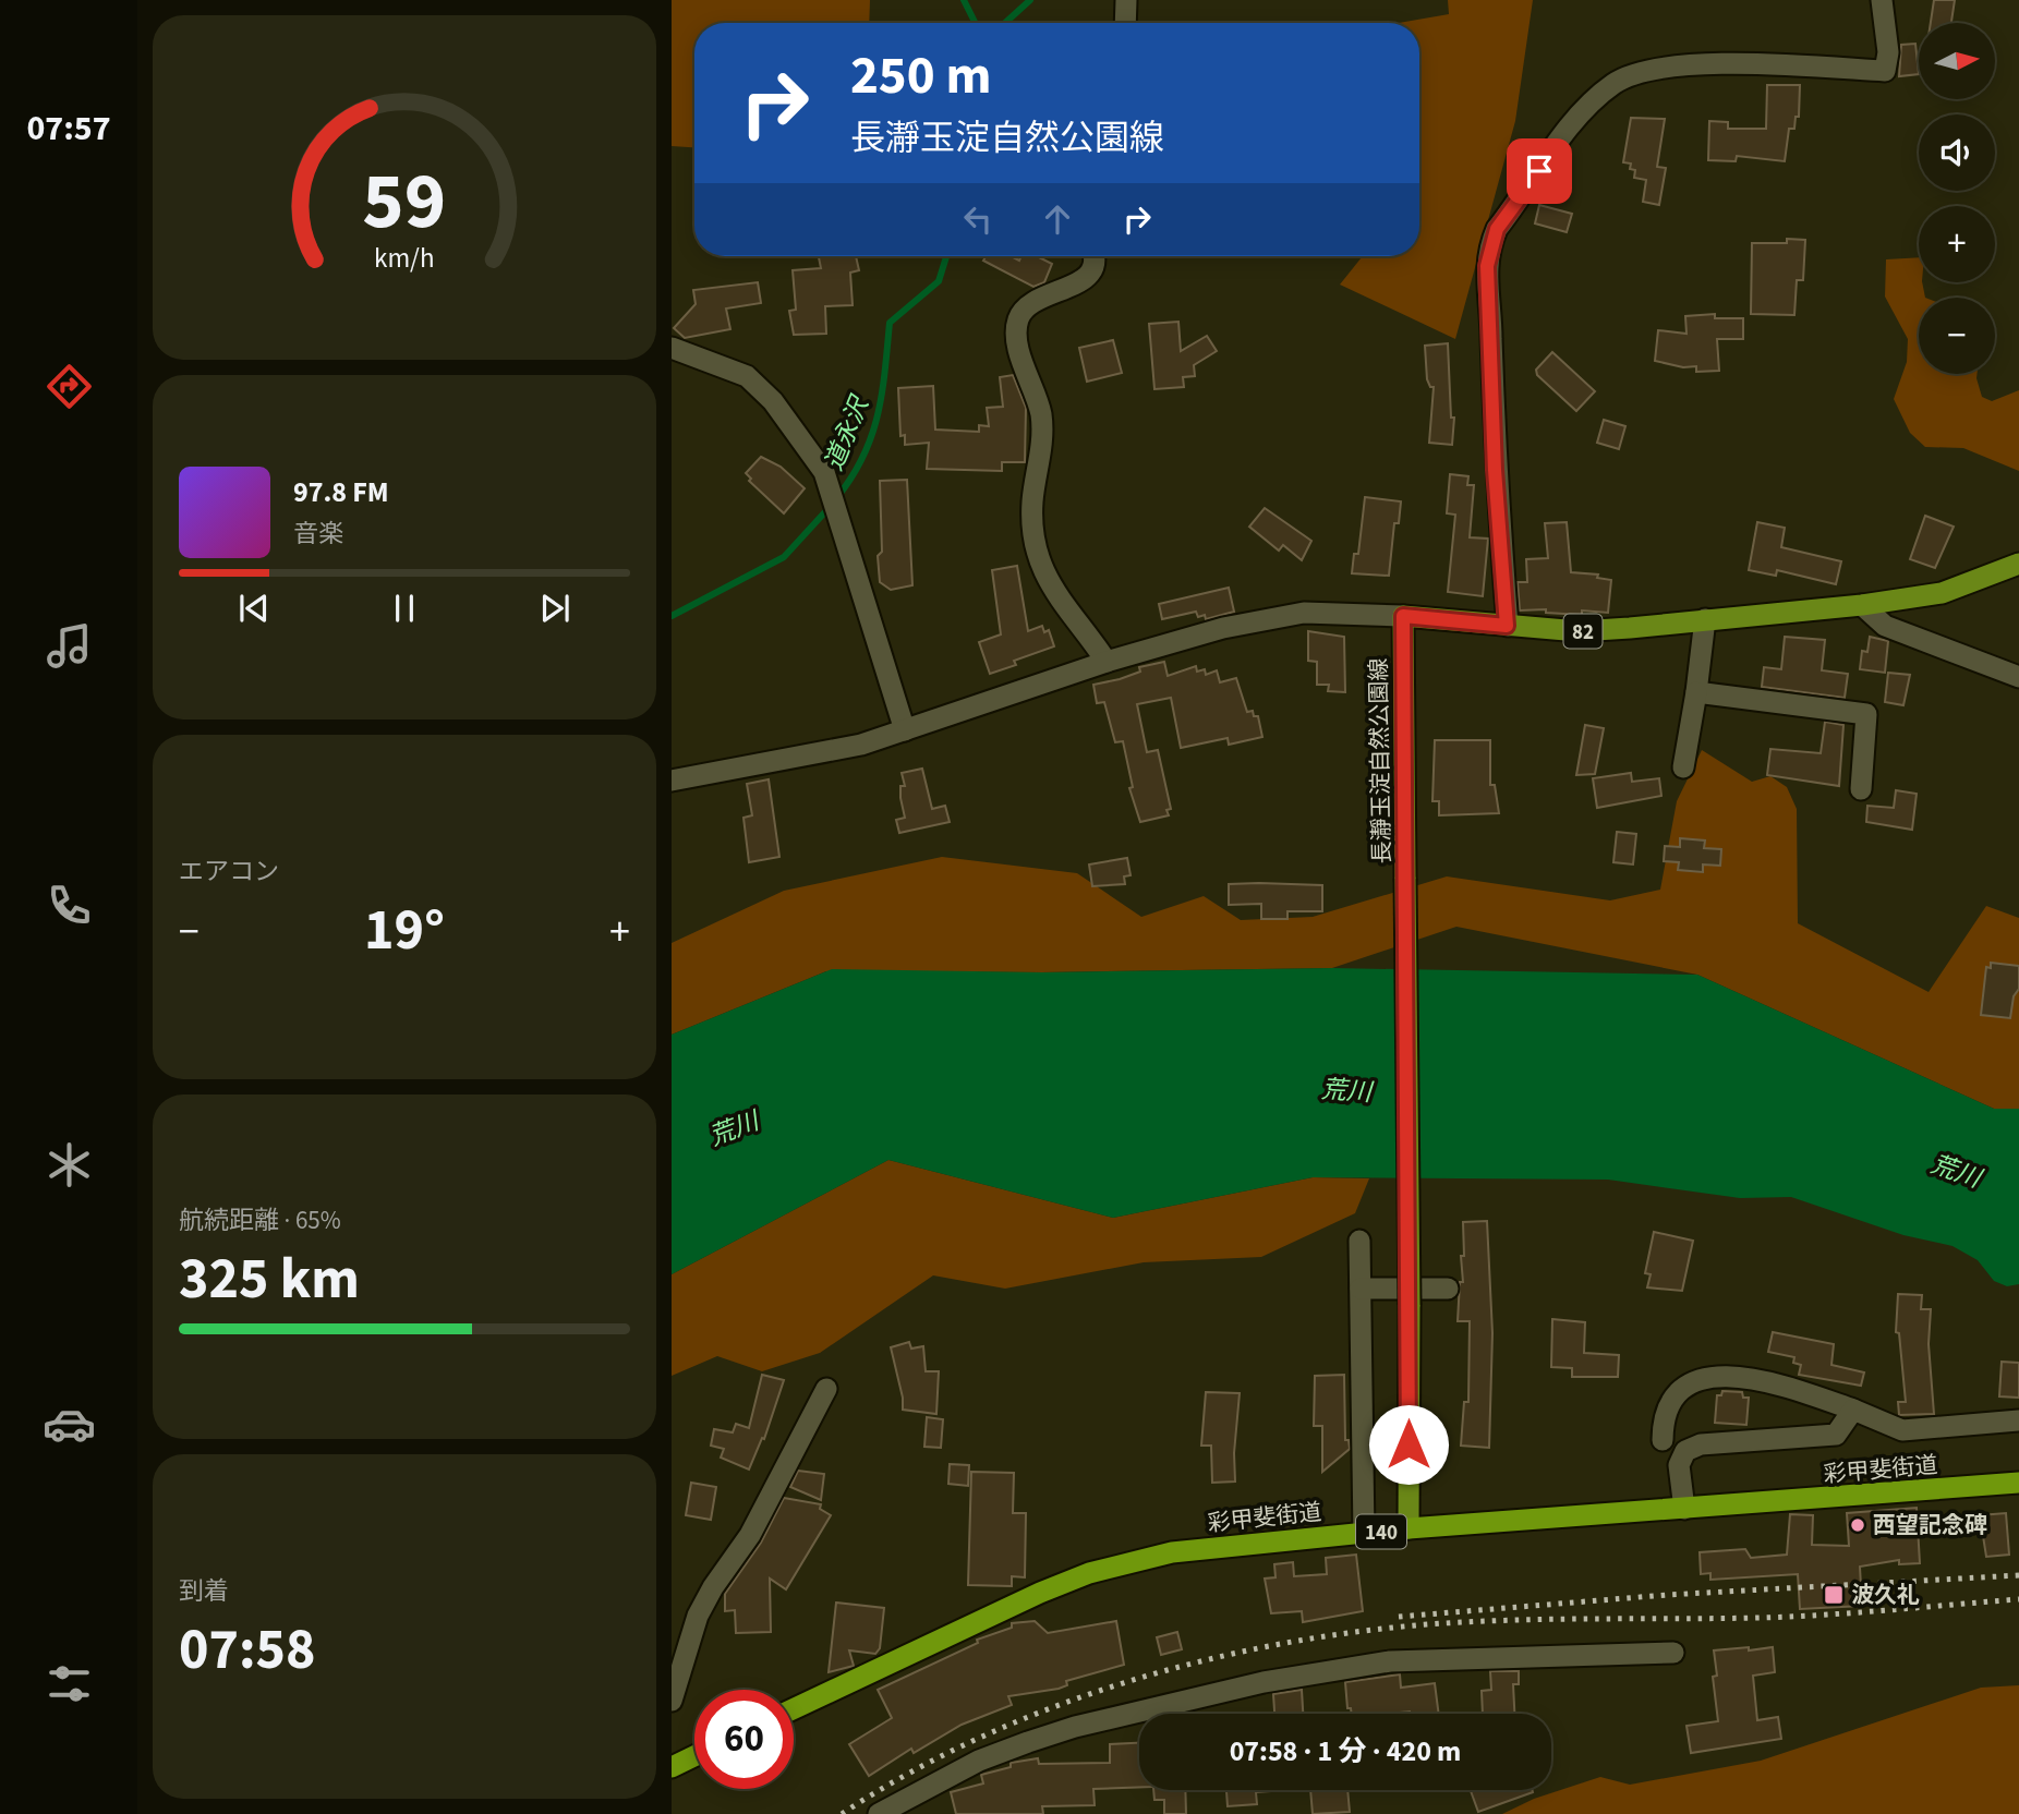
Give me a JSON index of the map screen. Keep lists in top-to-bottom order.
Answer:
{
  "streets": {
    "highway": ["彩甲斐街道", "140"],
    "main road": ["82", "長瀞玉淀自然公園線"]
  },
  "crossings": [
    ["82", "長瀞玉淀自然公園線"],
    ["長瀞玉淀自然公園線", "彩甲斐街道"]
  ],
  "water": ["道永沢", "荒川"],
  "places": {
    "other": ["西望記念碑"],
    "transit": ["波久礼"]
  },
  "north": "right",
  "page": {
    "tabs": "07:57",
    "map_buttons": ["+", "−"],
    "turn": ["250 m", "長瀞玉淀自然公園線"],
    "song": ["97.8 FM", "音楽"],
    "tile": [
      "エアコン",
      ["航続距離 · 65%", "325 km"],
      ["到着", "07:58"]
    ],
    "heat": ["−", "19°", "+"],
    "limit": "60",
    "trip": "07:58 · 1 分 · 420 m",
    "gauge": ["59", "km/h"]
  }
}
